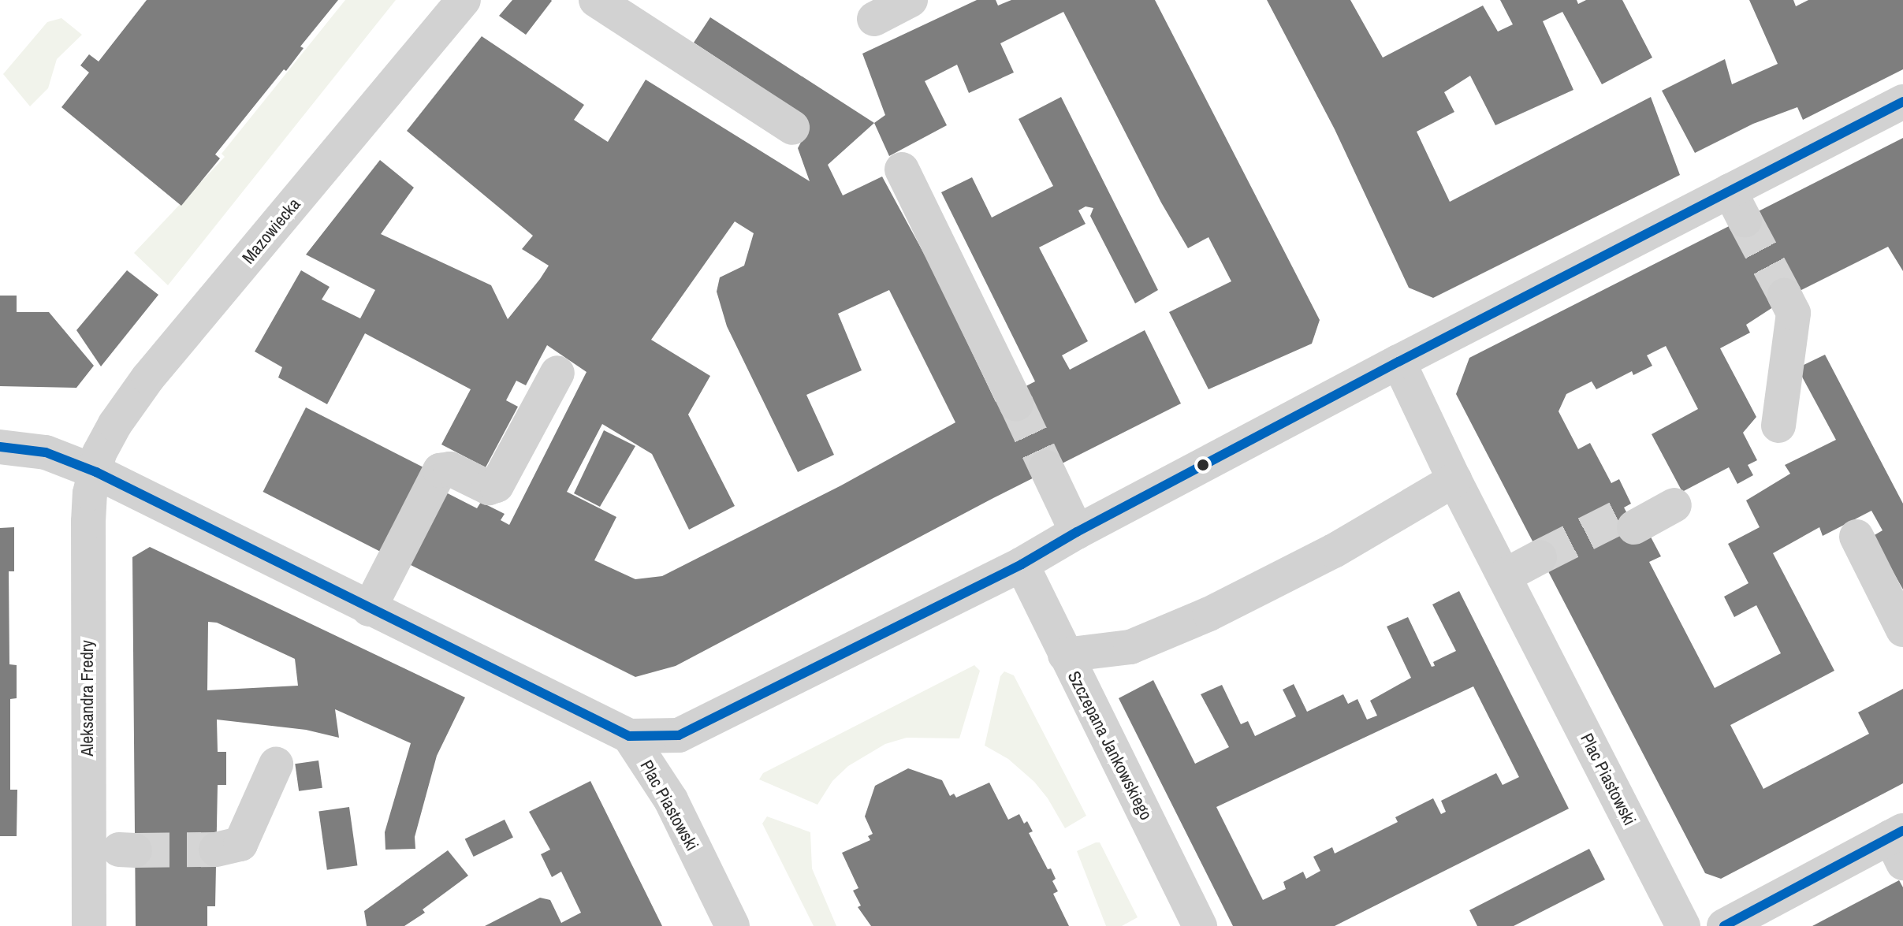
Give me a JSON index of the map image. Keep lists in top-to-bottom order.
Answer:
{
  "streets": {
    "street": [
      "Mazowiecka",
      "Aleksandra Fredry",
      "Szczepana Jankowskiego",
      "Plac Piastowski"
    ]
  },
  "crossings": [
    ["Mazowiecka", "Aleksandra Fredry"],
    ["Szczepana Jankowskiego", "Plac Piastowski"]
  ]
}
